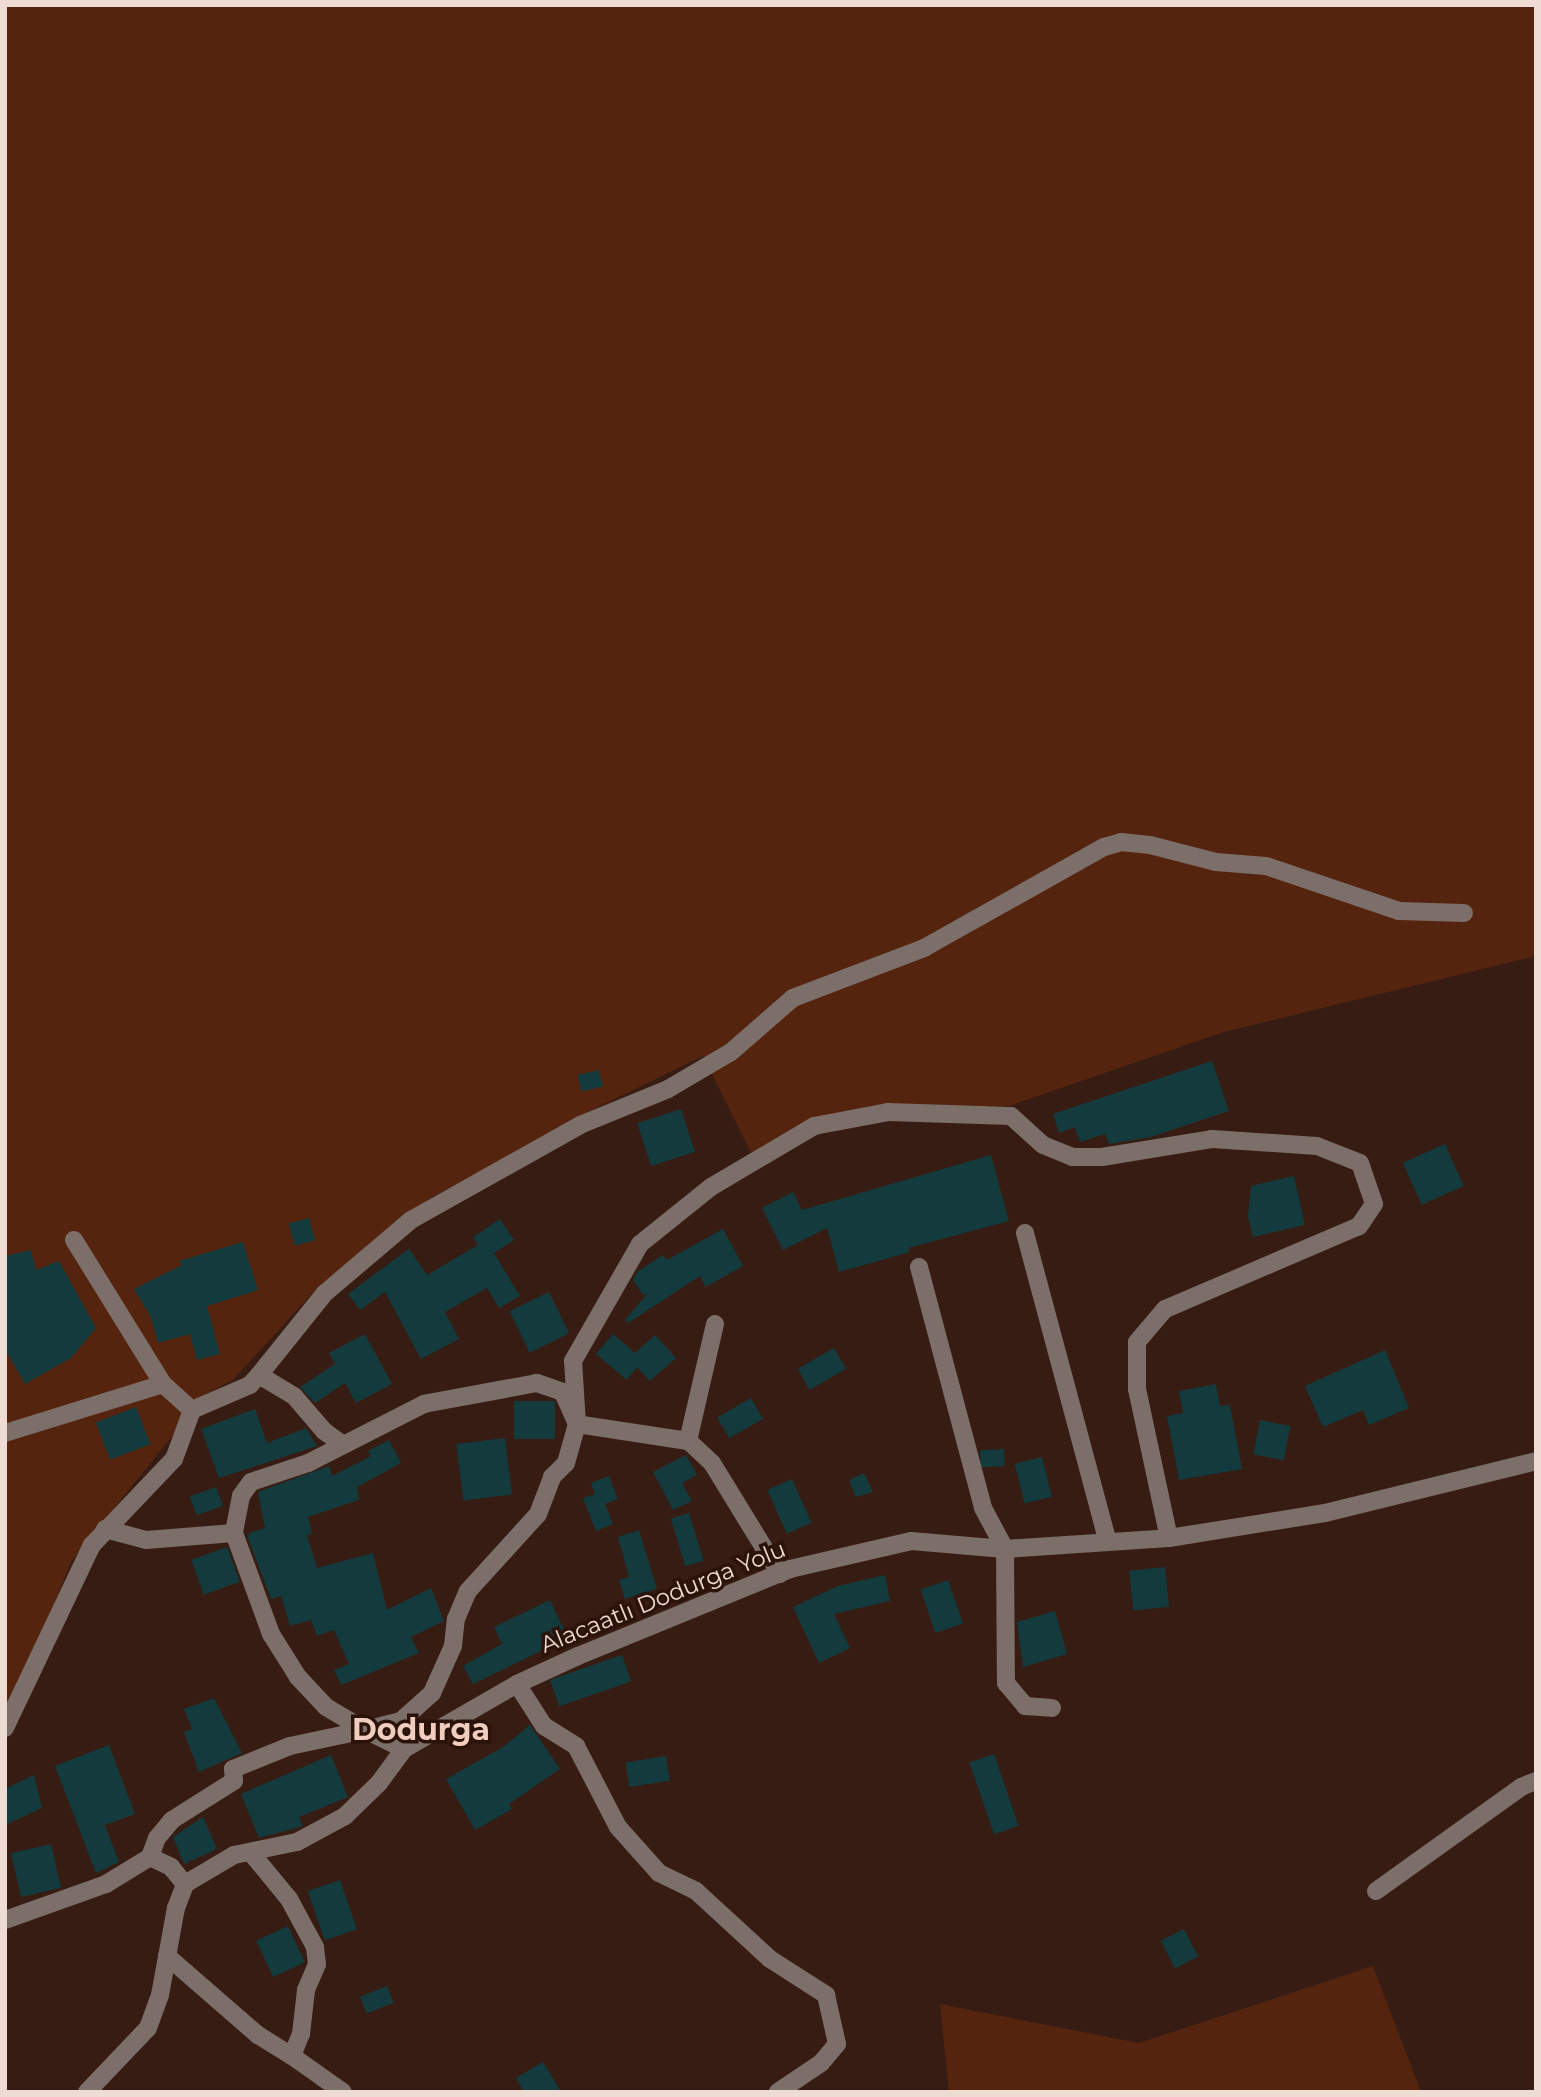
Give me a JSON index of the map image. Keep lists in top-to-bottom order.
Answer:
{
  "streets": {
    "street": ["Alacaatlı Dodurga Yolu"]
  },
  "districts": ["Dodurga"]
}
